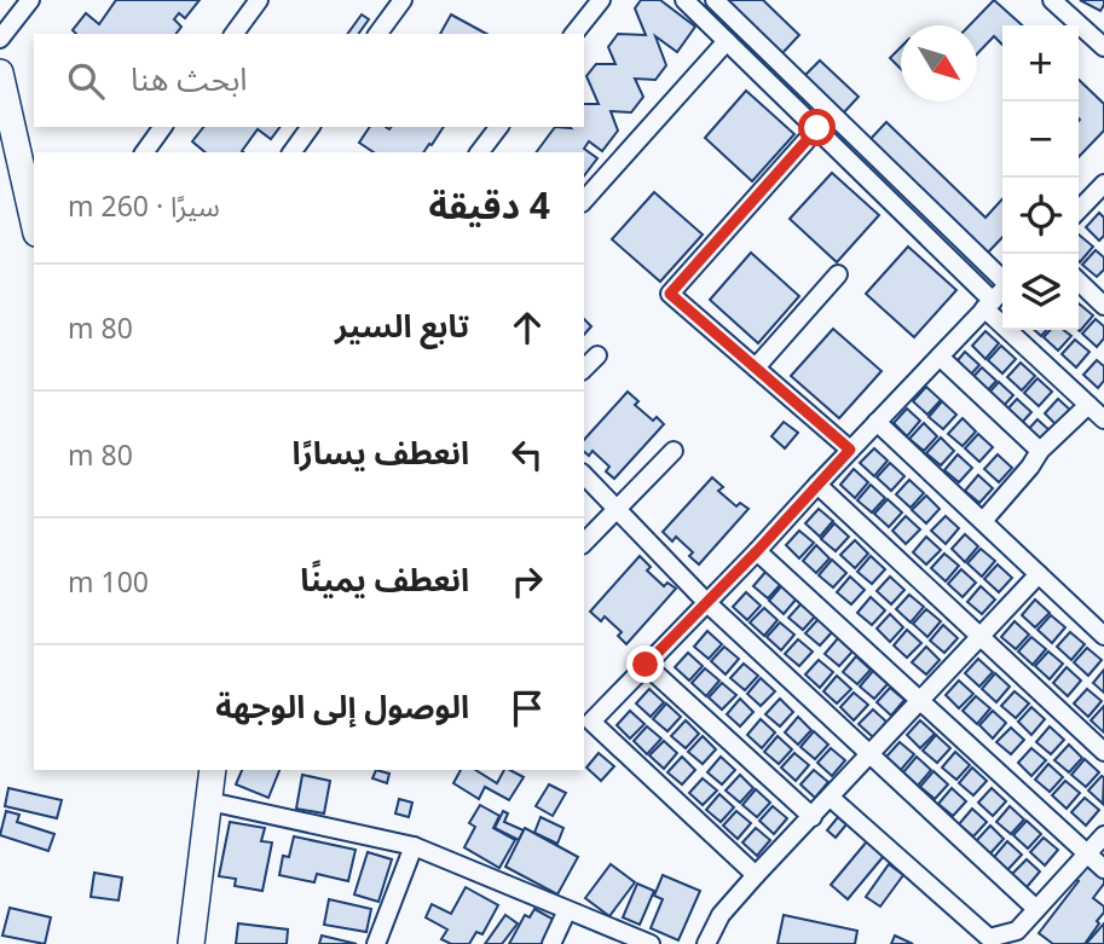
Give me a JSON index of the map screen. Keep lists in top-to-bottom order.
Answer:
{
  "north": "bottom right",
  "page": {
    "map_buttons": ["+", "−"],
    "search": "ابحث هنا",
    "heading": ["4 دقيقة", "سيرًا · 260 m"],
    "list": [
      ["تابع السير", "80 m"],
      ["انعطف يسارًا", "80 m"],
      ["انعطف يمينًا", "100 m"],
      "الوصول إلى الوجهة"
    ]
  }
}
